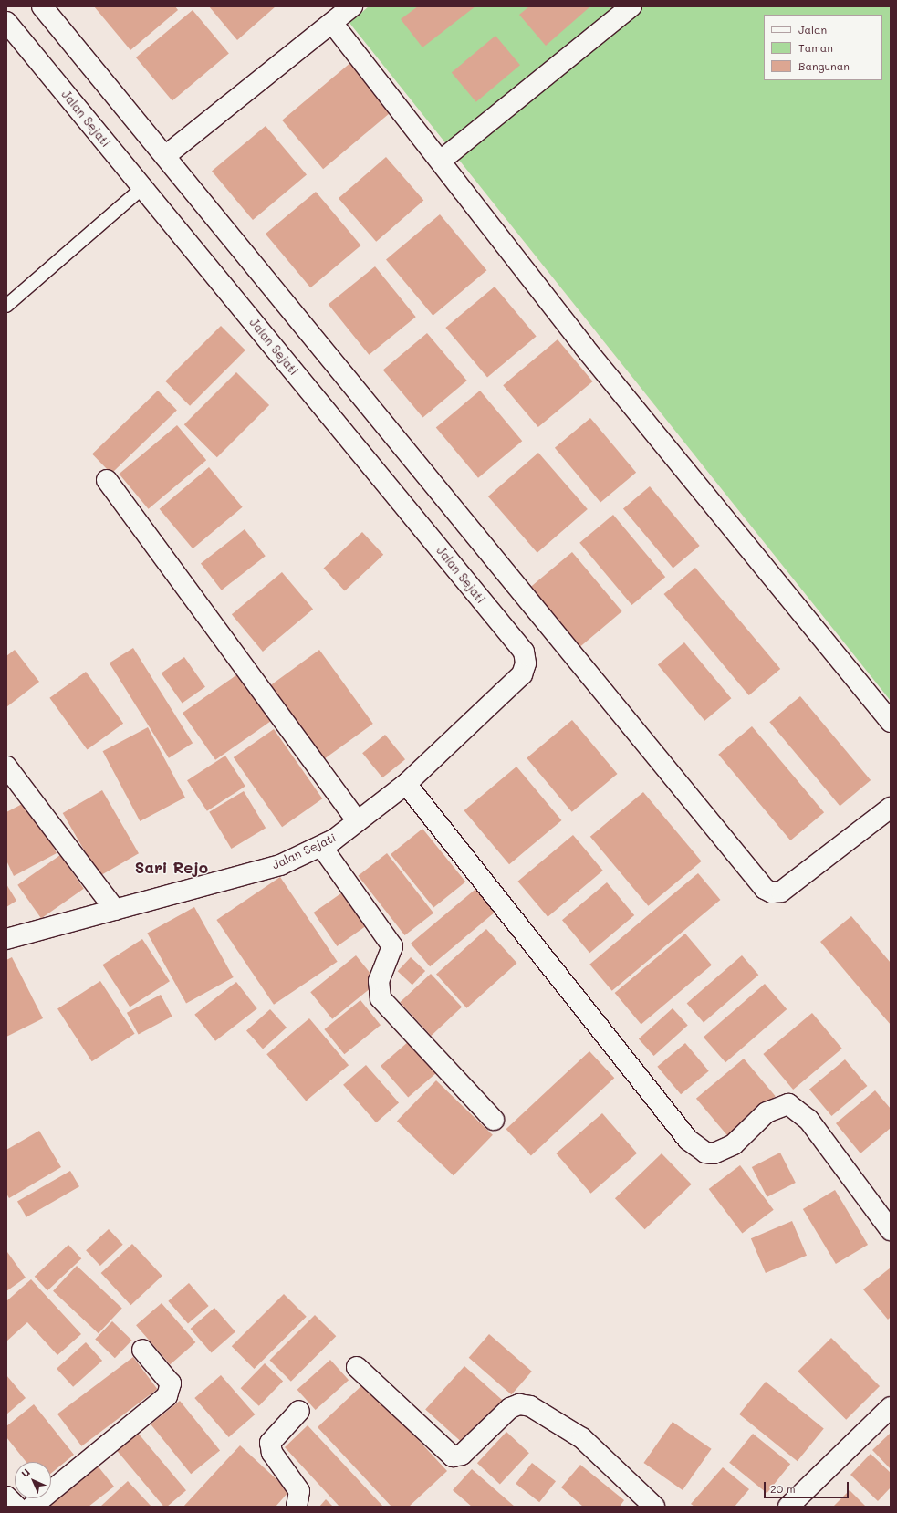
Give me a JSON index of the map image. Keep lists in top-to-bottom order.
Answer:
{
  "streets": {
    "street": ["Jalan Sejati"]
  },
  "districts": ["Sari Rejo"],
  "legend": ["Jalan", "Taman", "Bangunan"],
  "scale_bar": "20 m",
  "north": "top left"
}
